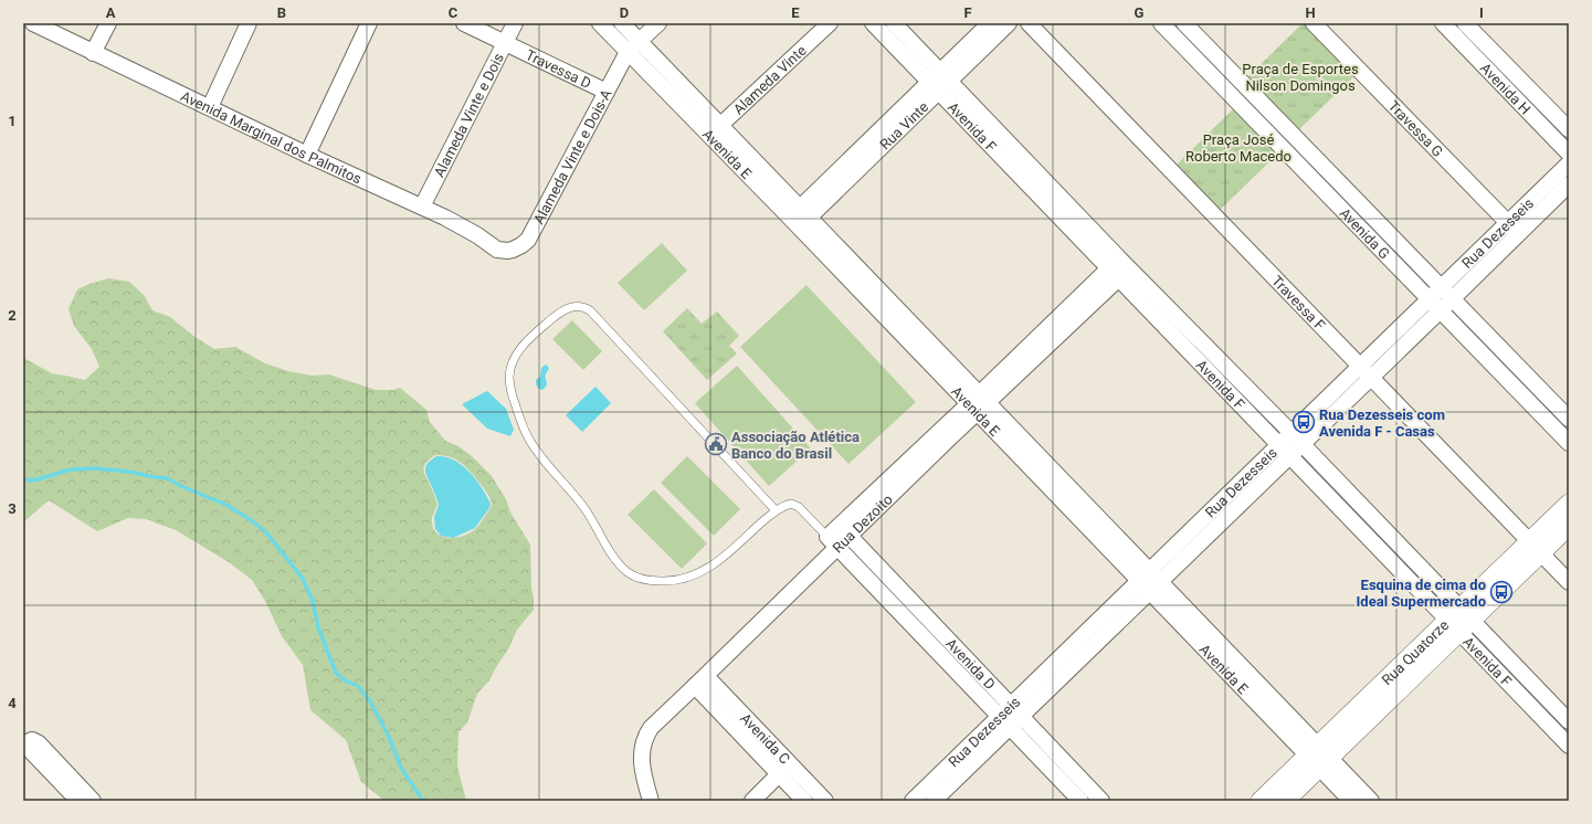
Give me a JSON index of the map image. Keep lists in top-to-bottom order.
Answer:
{
  "streets": {
    "street": [
      "Travessa D",
      "Alameda Vinte",
      "Avenida H",
      "Alameda Vinte e Dois",
      "Rua Vinte",
      "Avenida F",
      "Travessa G",
      "Avenida Marginal dos Palmitos",
      "Avenida E",
      "Alameda Vinte e Dois-A",
      "Avenida G",
      "Rua Dezesseis",
      "Travessa F",
      "Rua Dezoito",
      "Rua Quatorze",
      "Avenida D",
      "Avenida C"
    ]
  },
  "crossings": [
    ["Travessa D", "Alameda Vinte e Dois"],
    ["Travessa D", "Alameda Vinte e Dois-A"],
    ["Alameda Vinte", "Avenida E"],
    ["Alameda Vinte e Dois", "Avenida Marginal dos Palmitos"],
    ["Rua Vinte", "Avenida F"],
    ["Rua Vinte", "Avenida E"],
    ["Avenida F", "Rua Dezesseis"],
    ["Avenida F", "Rua Dezoito"],
    ["Avenida F", "Rua Quatorze"],
    ["Travessa G", "Rua Dezesseis"],
    ["Avenida Marginal dos Palmitos", "Alameda Vinte e Dois-A"],
    ["Avenida E", "Alameda Vinte e Dois-A"],
    ["Avenida E", "Rua Dezesseis"],
    ["Avenida E", "Rua Dezoito"],
    ["Avenida E", "Rua Quatorze"],
    ["Avenida G", "Rua Dezesseis"],
    ["Rua Dezesseis", "Travessa F"],
    ["Rua Dezesseis", "Avenida D"],
    ["Travessa F", "Rua Quatorze"],
    ["Rua Dezoito", "Avenida D"],
    ["Rua Dezoito", "Avenida C"]
  ],
  "parks": ["Praça de Esportes Nilson Domingos", "Praça José Roberto Macedo"],
  "places": {
    "bus stop": ["Rua Dezesseis com Avenida F - Casas", "Esquina de cima do Ideal Supermercado"],
    "public building": ["Associação Atlética Banco do Brasil"]
  },
  "grid": {
    "columns": [
      "A",
      "B",
      "C",
      "D",
      "E",
      "F",
      "G",
      "H",
      "I"
    ],
    "rows": [
      "1",
      "2",
      "3",
      "4"
    ]
  }
}
